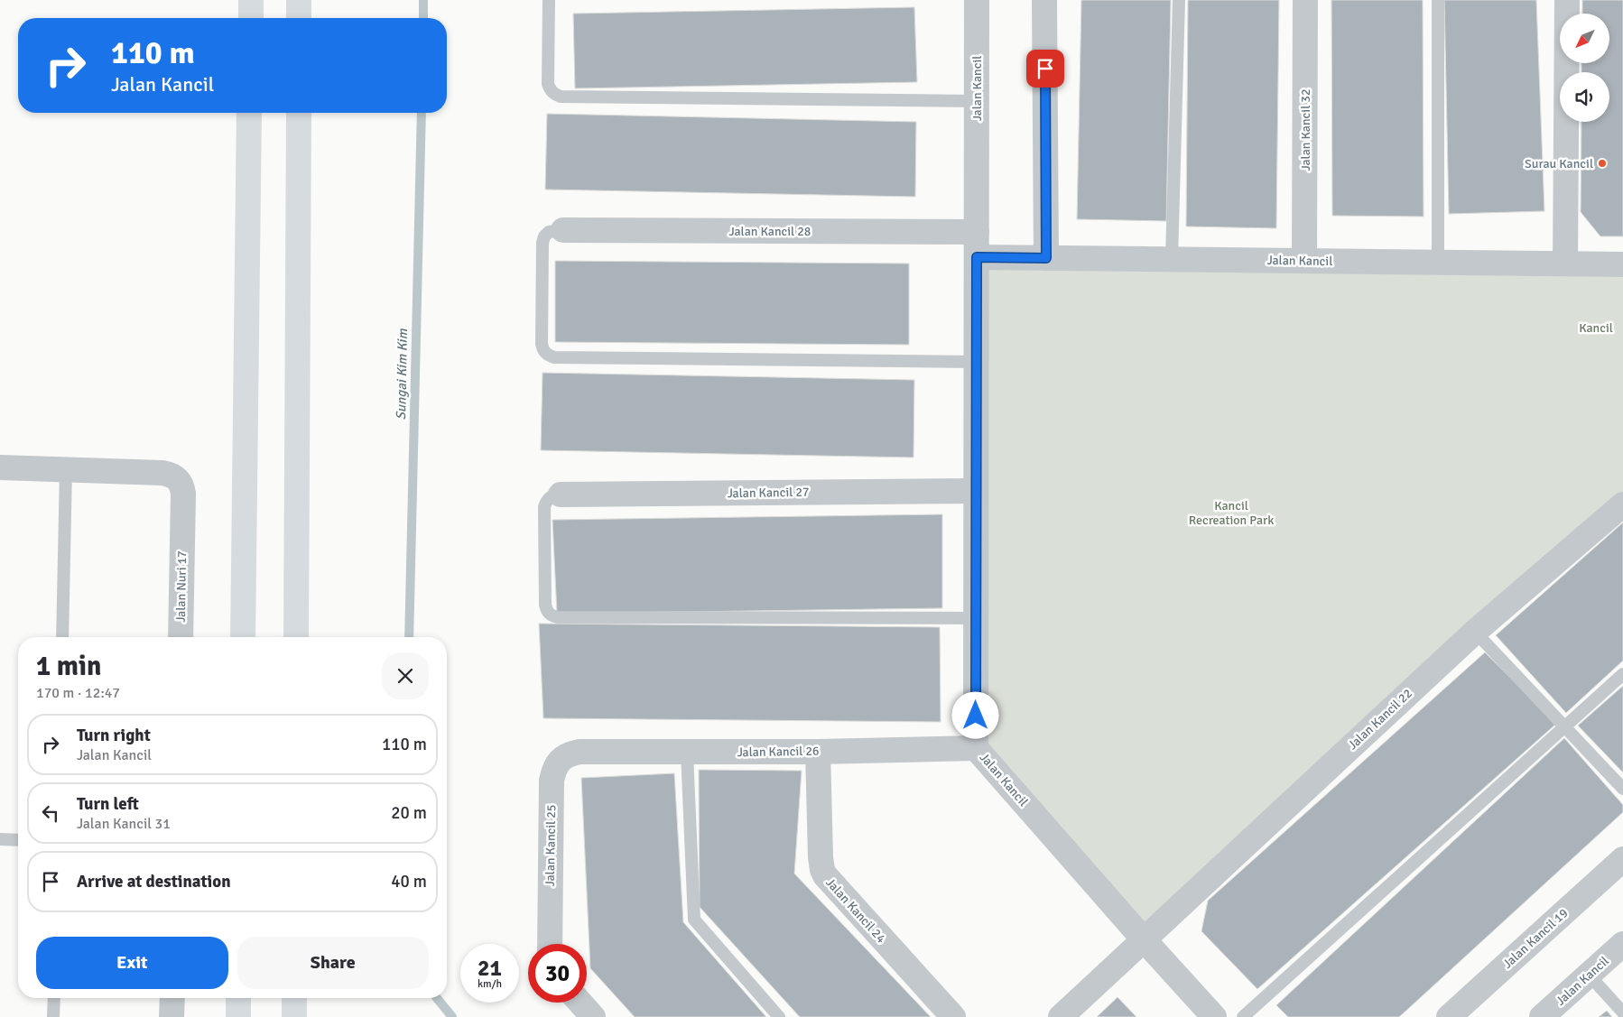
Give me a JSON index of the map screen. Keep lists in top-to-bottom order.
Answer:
{
  "streets": {
    "street": [
      "Jalan Kancil",
      "Jalan Kancil 32",
      "Jalan Kancil 28",
      "Jalan Kancil 27",
      "Jalan Nuri 17",
      "Jalan Kancil 22",
      "Jalan Kancil 26",
      "Jalan Kancil 25",
      "Jalan Kancil 24",
      "Jalan Kancil 19"
    ]
  },
  "crossings": [
    ["Jalan Kancil", "Jalan Kancil 32"],
    ["Jalan Kancil", "Jalan Kancil 28"],
    ["Jalan Kancil", "Jalan Kancil 27"],
    ["Jalan Kancil", "Jalan Kancil 22"],
    ["Jalan Kancil", "Jalan Kancil 26"],
    ["Jalan Kancil 26", "Jalan Kancil 25"],
    ["Jalan Kancil 26", "Jalan Kancil 24"]
  ],
  "water": ["Sungai Kim Kim"],
  "parks": ["Kancil", "Kancil Recreation Park"],
  "places": ["Surau Kancil"],
  "north": "bottom left",
  "page": {
    "turn": ["110 m", "Jalan Kancil"],
    "heading": ["1 min", "170 m · 12:47"],
    "list": [
      {
        "name": "Turn right",
        "note": "Jalan Kancil",
        "value": "110 m"
      },
      {
        "name": "Turn left",
        "note": "Jalan Kancil 31",
        "value": "20 m"
      },
      {
        "name": "Arrive at destination",
        "value": "40 m"
      }
    ],
    "buttons": ["Exit", "Share"],
    "speed": "21 km/h",
    "limit": "30"
  }
}
